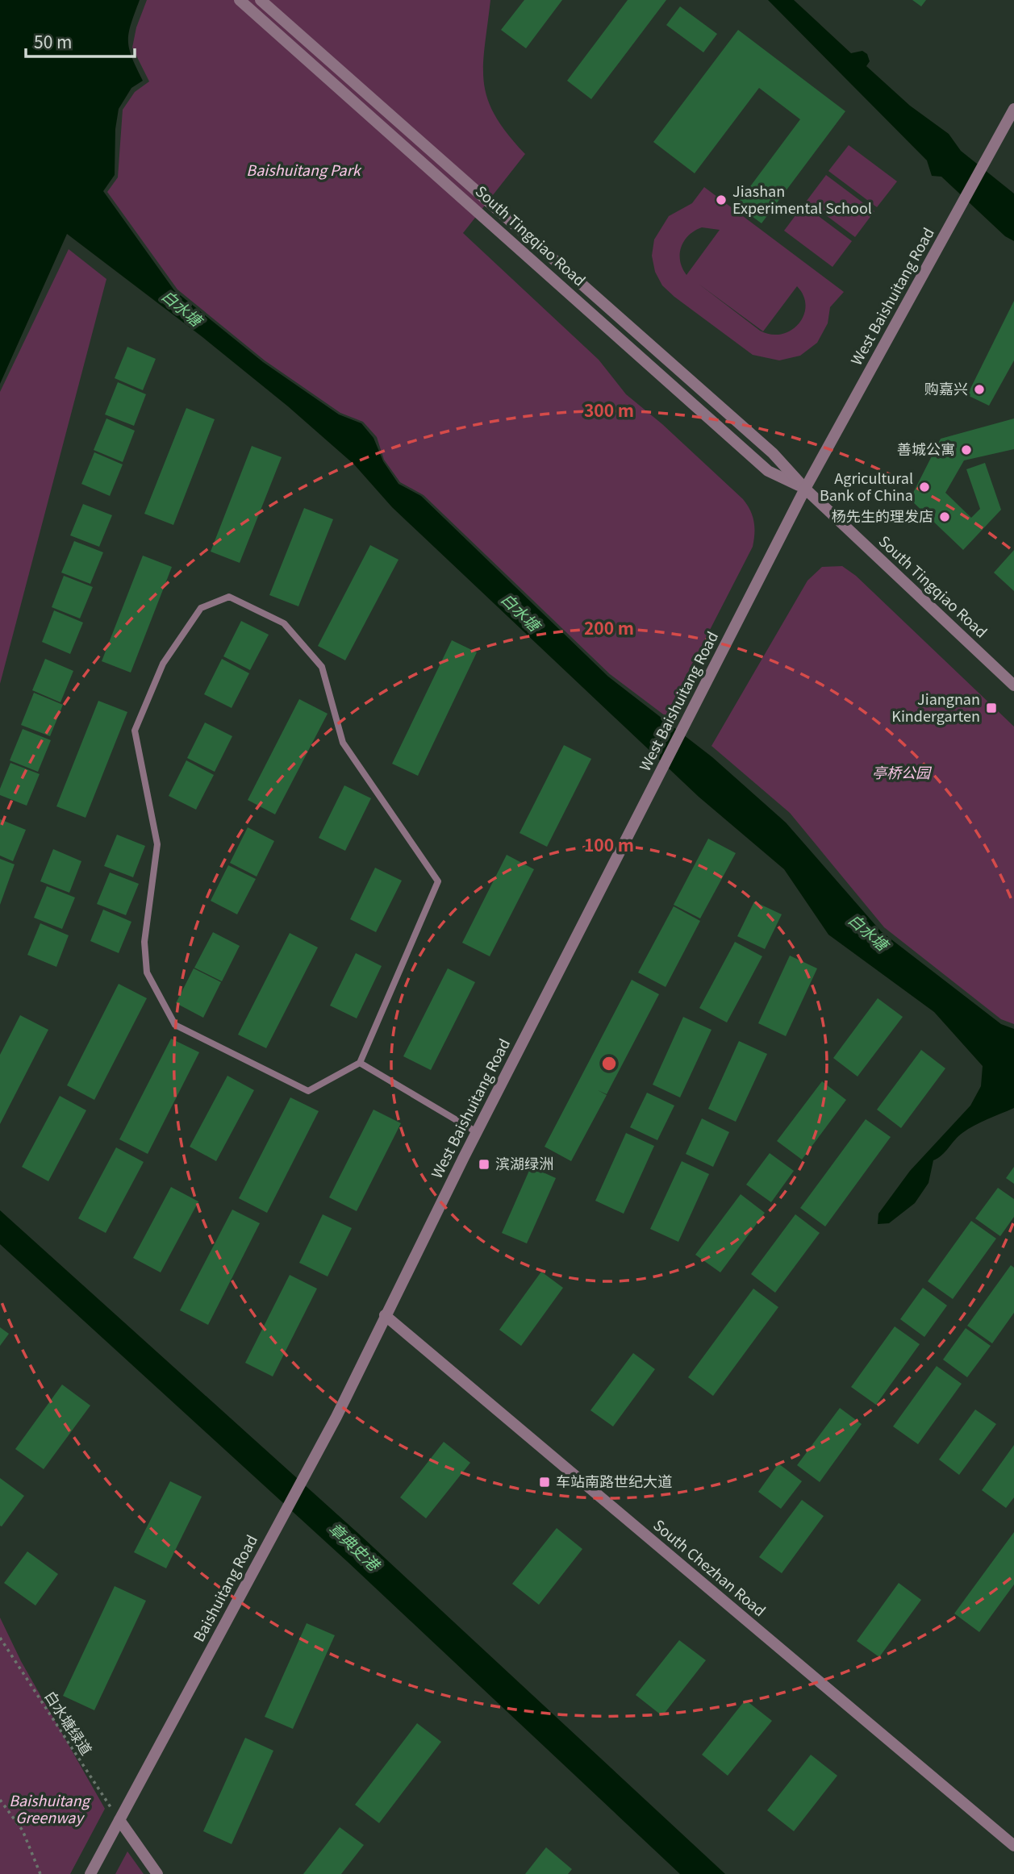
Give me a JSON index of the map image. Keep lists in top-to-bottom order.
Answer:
{
  "streets": {
    "street": [
      "South Tingqiao Road",
      "West Baishuitang Road",
      "South Chezhan Road",
      "Baishuitang Road"
    ],
    "path": ["白水塘绿道"]
  },
  "crossings": [
    ["South Tingqiao Road", "West Baishuitang Road"],
    ["West Baishuitang Road", "South Chezhan Road"],
    ["West Baishuitang Road", "Baishuitang Road"],
    ["South Chezhan Road", "Baishuitang Road"],
    ["Baishuitang Road", "白水塘绿道"]
  ],
  "water": ["白水塘", "章典史港"],
  "parks": ["Baishuitang Park", "亭桥公园", "Baishuitang Greenway"],
  "places": {
    "other": [
      "Jiashan Experimental School",
      "购嘉兴",
      "善城公寓",
      "Agricultural Bank of China",
      "杨先生的理发店"
    ],
    "transit": ["Jiangnan Kindergarten", "滨湖绿洲", "车站南路世纪大道"]
  },
  "scale_bar": "50 m",
  "rings": ["300 m", "200 m", "100 m"]
}
